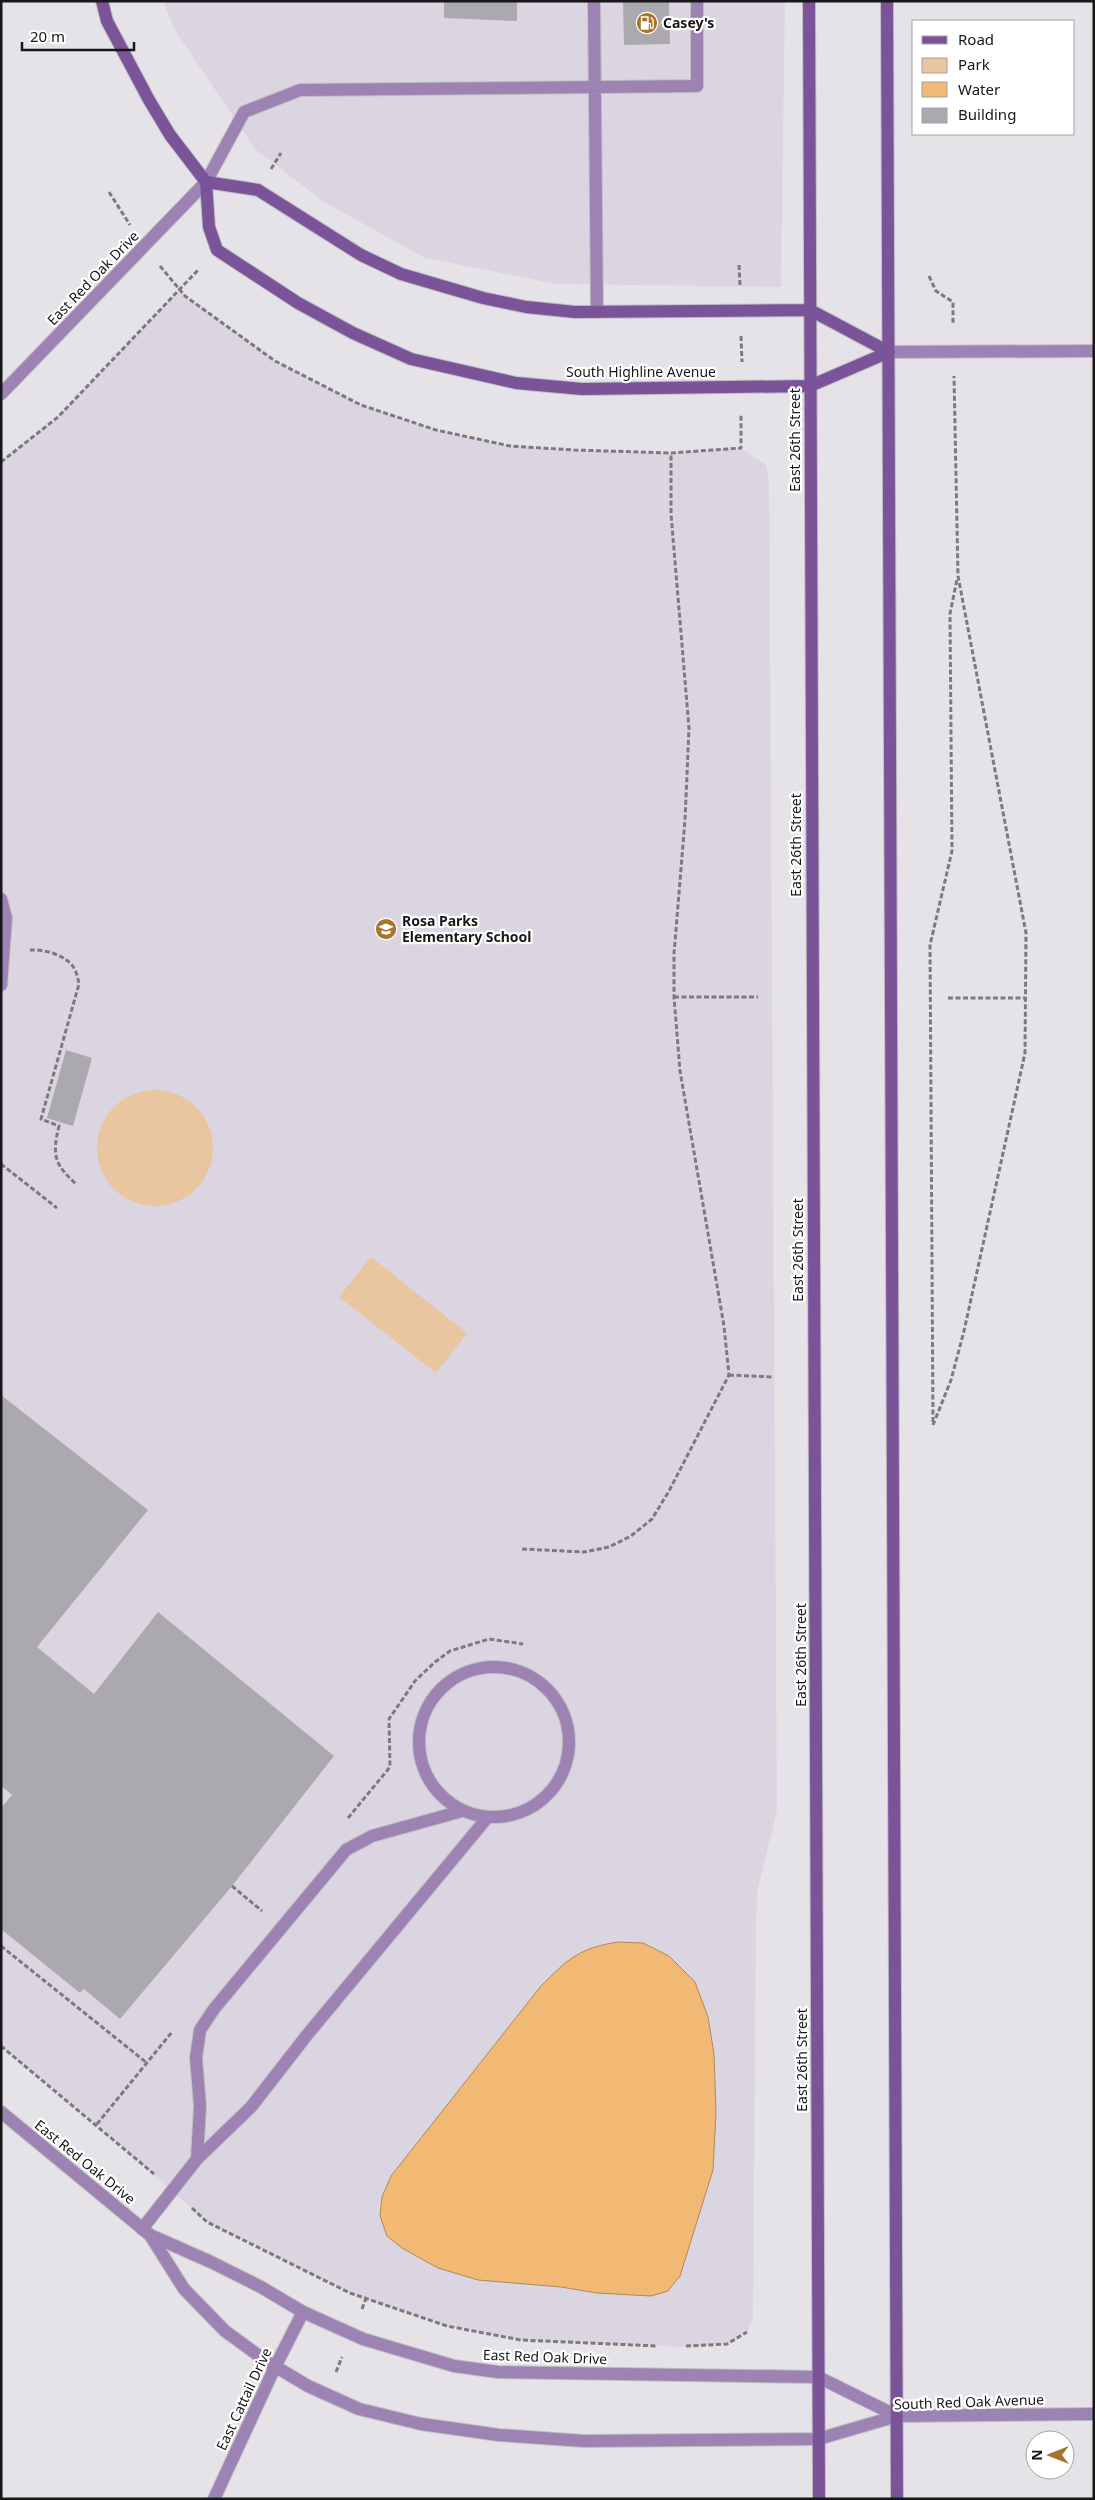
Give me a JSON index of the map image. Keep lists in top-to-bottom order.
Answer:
{
  "streets": {
    "main road": ["South Highline Avenue", "East 26th Street"],
    "street": ["East Red Oak Drive", "East Cattail Drive", "South Red Oak Avenue"]
  },
  "crossings": [
    ["East Red Oak Drive", "South Highline Avenue"],
    ["East Red Oak Drive", "East 26th Street"],
    ["East Red Oak Drive", "East Cattail Drive"],
    ["East Red Oak Drive", "South Red Oak Avenue"],
    ["South Highline Avenue", "East 26th Street"],
    ["East 26th Street", "South Red Oak Avenue"]
  ],
  "places": {
    "fuel station": ["Casey's"],
    "school or university": ["Rosa Parks Elementary School"]
  },
  "legend": [
    "Road",
    "Park",
    "Water",
    "Building"
  ],
  "scale_bar": "20 m",
  "north": "left"
}
